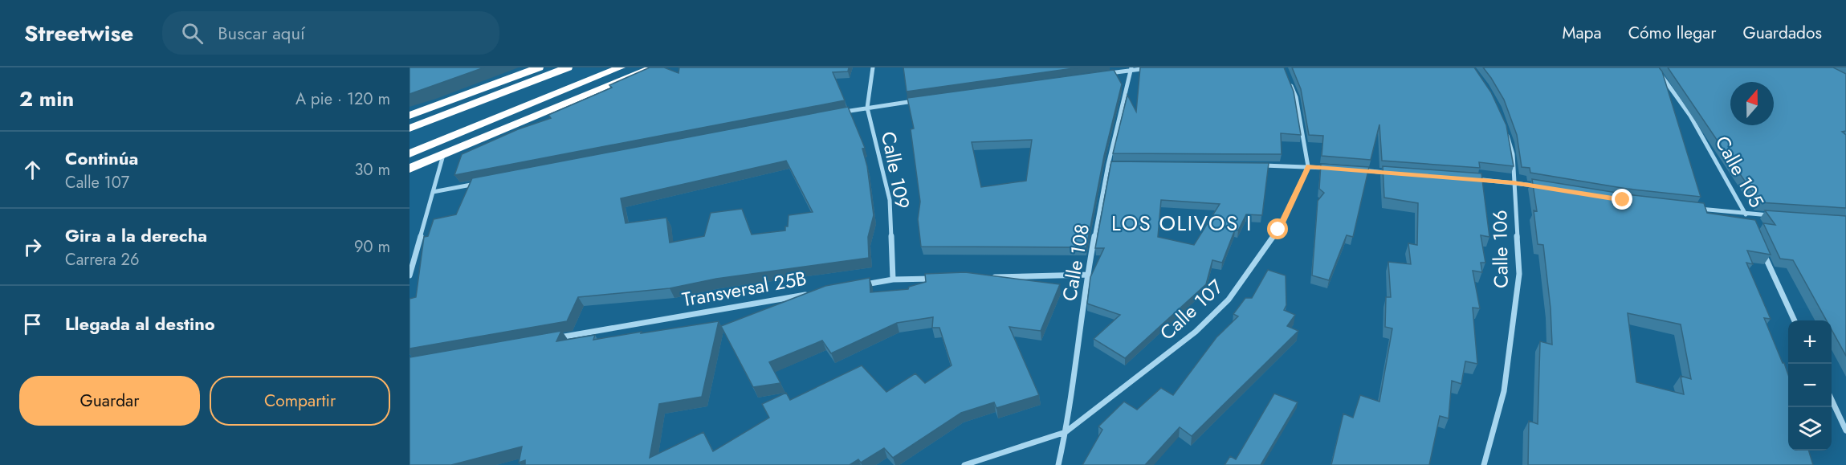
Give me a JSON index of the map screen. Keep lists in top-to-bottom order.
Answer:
{
  "streets": {
    "street": [
      "Calle 109",
      "Calle 105",
      "Calle 106",
      "Calle 108",
      "Transversal 25B",
      "Calle 107"
    ]
  },
  "crossings": [
    ["Calle 108", "Calle 107"]
  ],
  "districts": ["LOS OLIVOS I"],
  "north": "top",
  "page": {
    "header": "Streetwise",
    "search": "Buscar aquí",
    "nav": ["Mapa", "Cómo llegar", "Guardados"],
    "heading": ["2 min", "A pie · 120 m"],
    "list": [
      ["Continúa", "Calle 107", "30 m"],
      ["Gira a la derecha", "Carrera 26", "90 m"],
      "Llegada al destino"
    ],
    "map_buttons": ["+", "−"],
    "buttons": ["Guardar", "Compartir"]
  }
}
